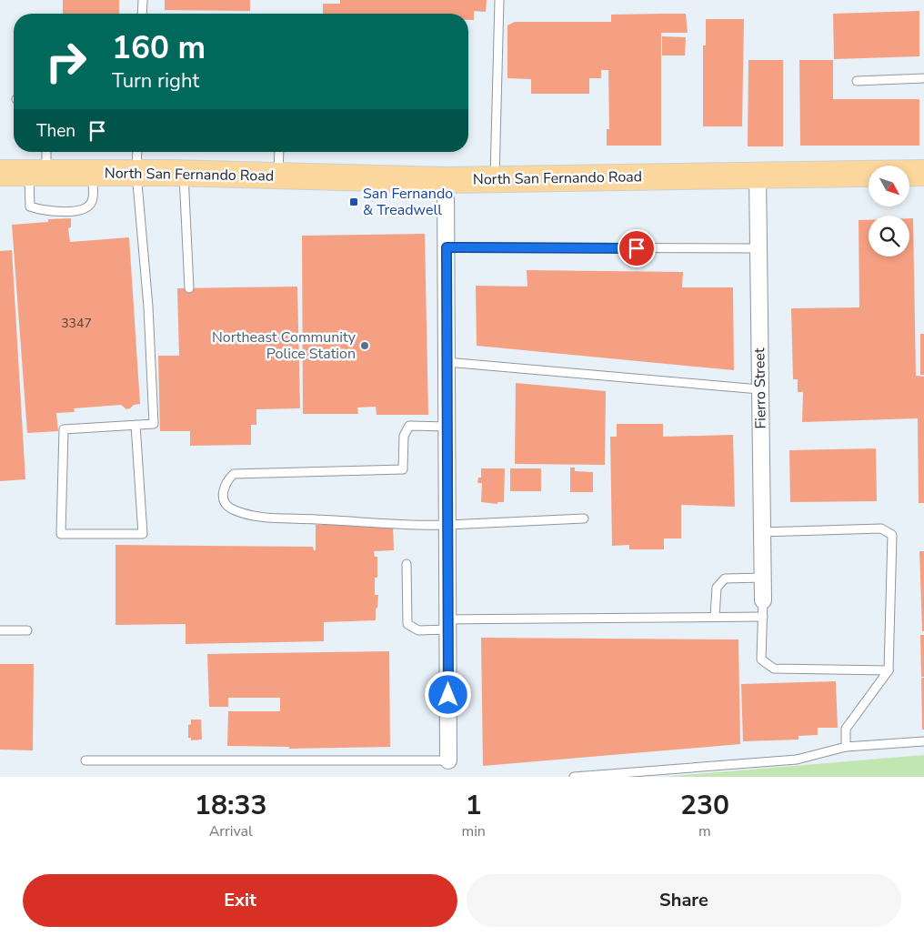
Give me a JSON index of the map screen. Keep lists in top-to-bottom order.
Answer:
{
  "streets": {
    "main road": ["North San Fernando Road"],
    "street": ["Fierro Street"]
  },
  "crossings": [
    ["North San Fernando Road", "Fierro Street"]
  ],
  "places": {
    "transit": ["San Fernando & Treadwell"],
    "other": ["Northeast Community Police Station"]
  },
  "house_numbers": ["3347"],
  "north": "bottom right",
  "page": {
    "turn": ["160 m", "Turn right"],
    "then": "Then",
    "eta": [
      "18:33",
      "Arrival",
      "1",
      "min",
      "230",
      "m"
    ],
    "buttons": ["Exit", "Share"]
  }
}
